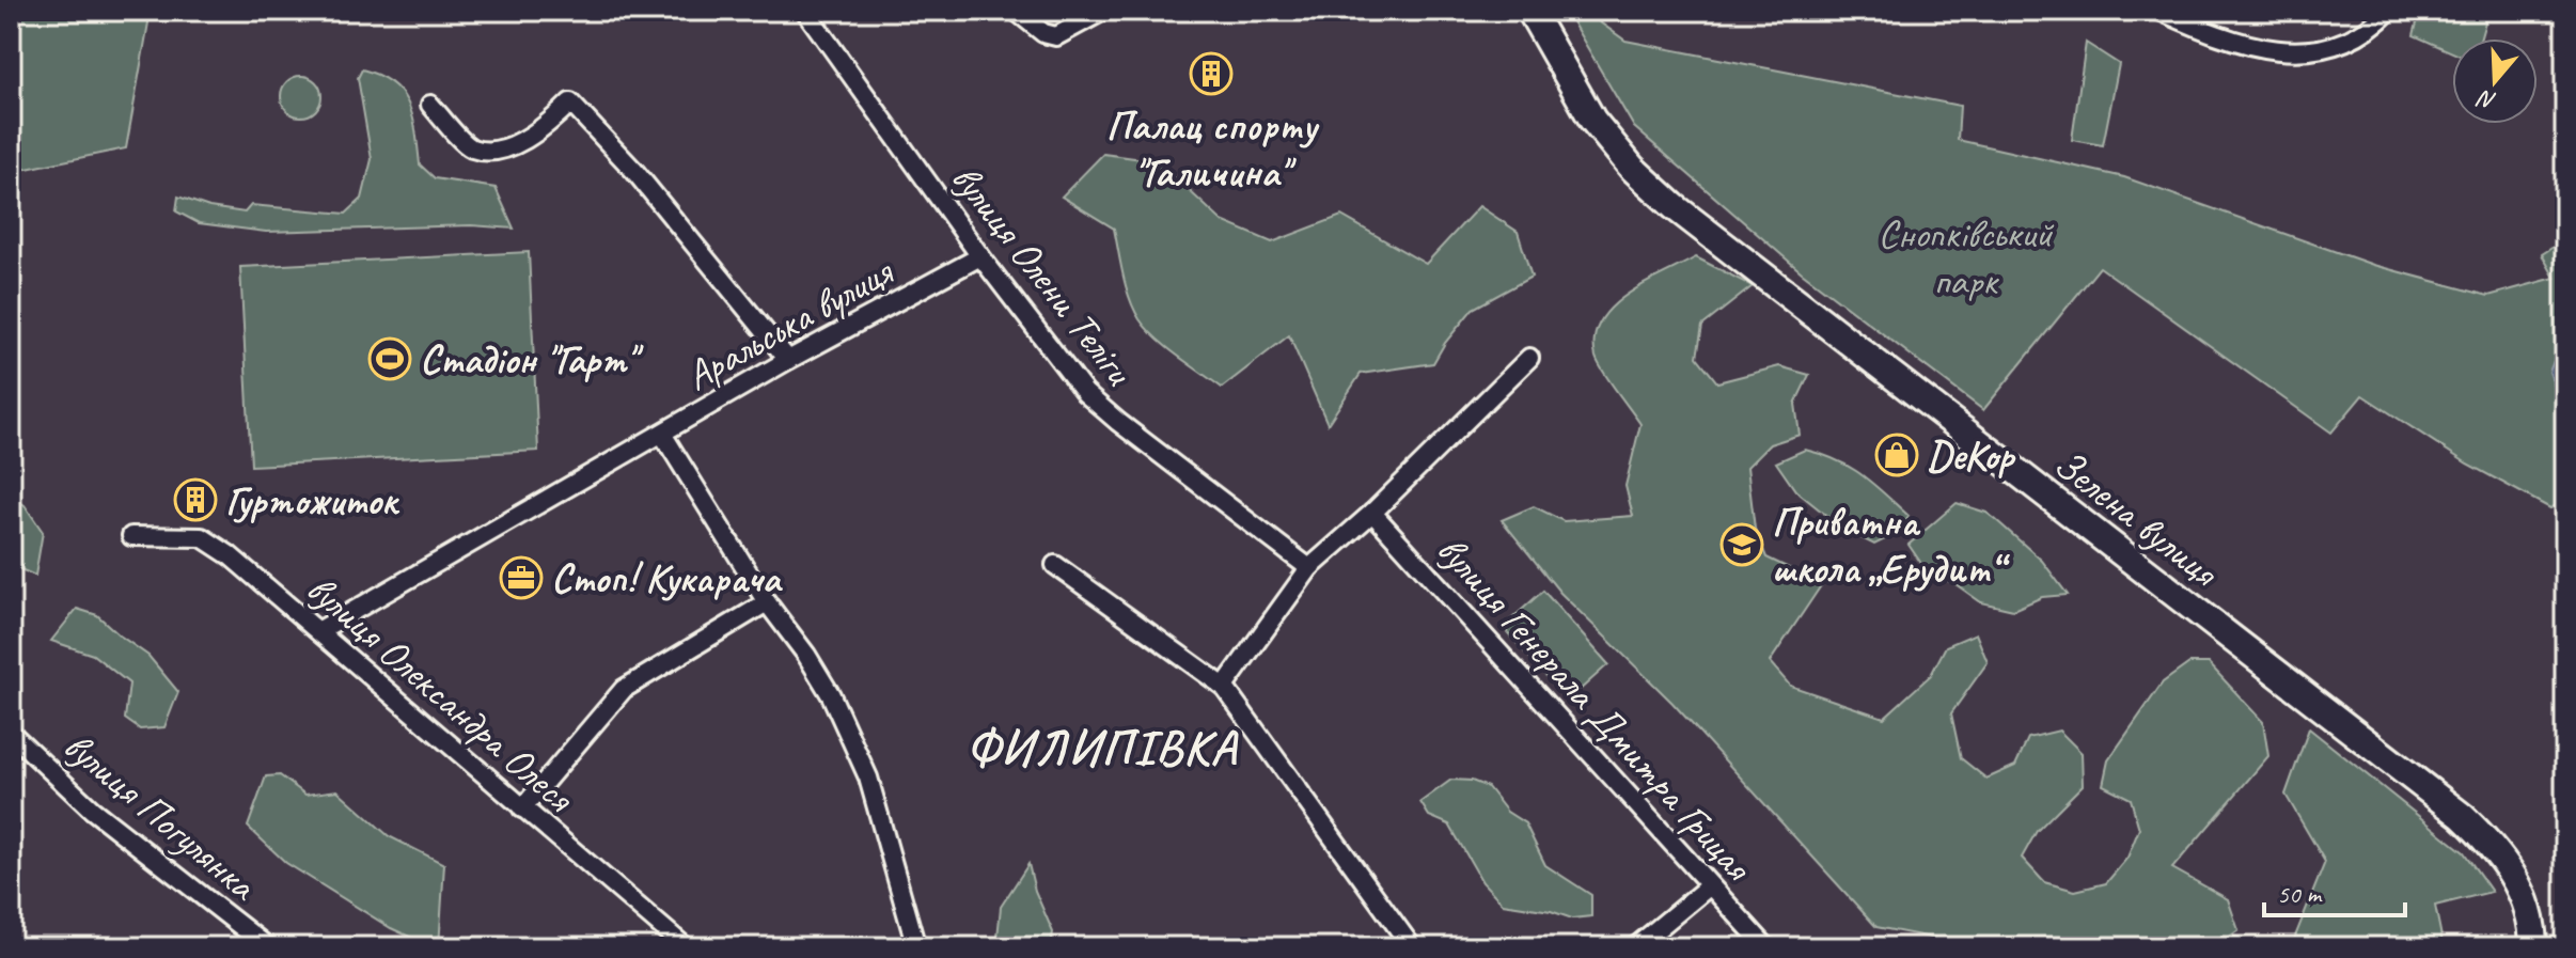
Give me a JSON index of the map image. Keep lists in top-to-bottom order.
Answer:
{
  "streets": {
    "main road": ["Зелена вулиця"],
    "street": [
      "вулиця Олени Теліги",
      "Аральська вулиця",
      "вулиця Олександра Олеся",
      "вулиця Генерала Дмитра Грицая",
      "вулиця Погулянка"
    ]
  },
  "crossings": [
    ["вулиця Олени Теліги", "Аральська вулиця"],
    ["Аральська вулиця", "вулиця Олександра Олеся"]
  ],
  "districts": ["ФИЛИПІВКА"],
  "parks": ["Снопківський парк"],
  "places": {
    "building": ["Палац спорту \"Галичина\"", "Гуртожиток"],
    "sports": ["Стадіон \"Гарт\""],
    "shop": ["DeKop"],
    "school or university": ["Приватна школа „Ерудит“"],
    "office": ["Стоп! Кукарача"]
  },
  "scale_bar": "50 m",
  "north": "bottom"
}
